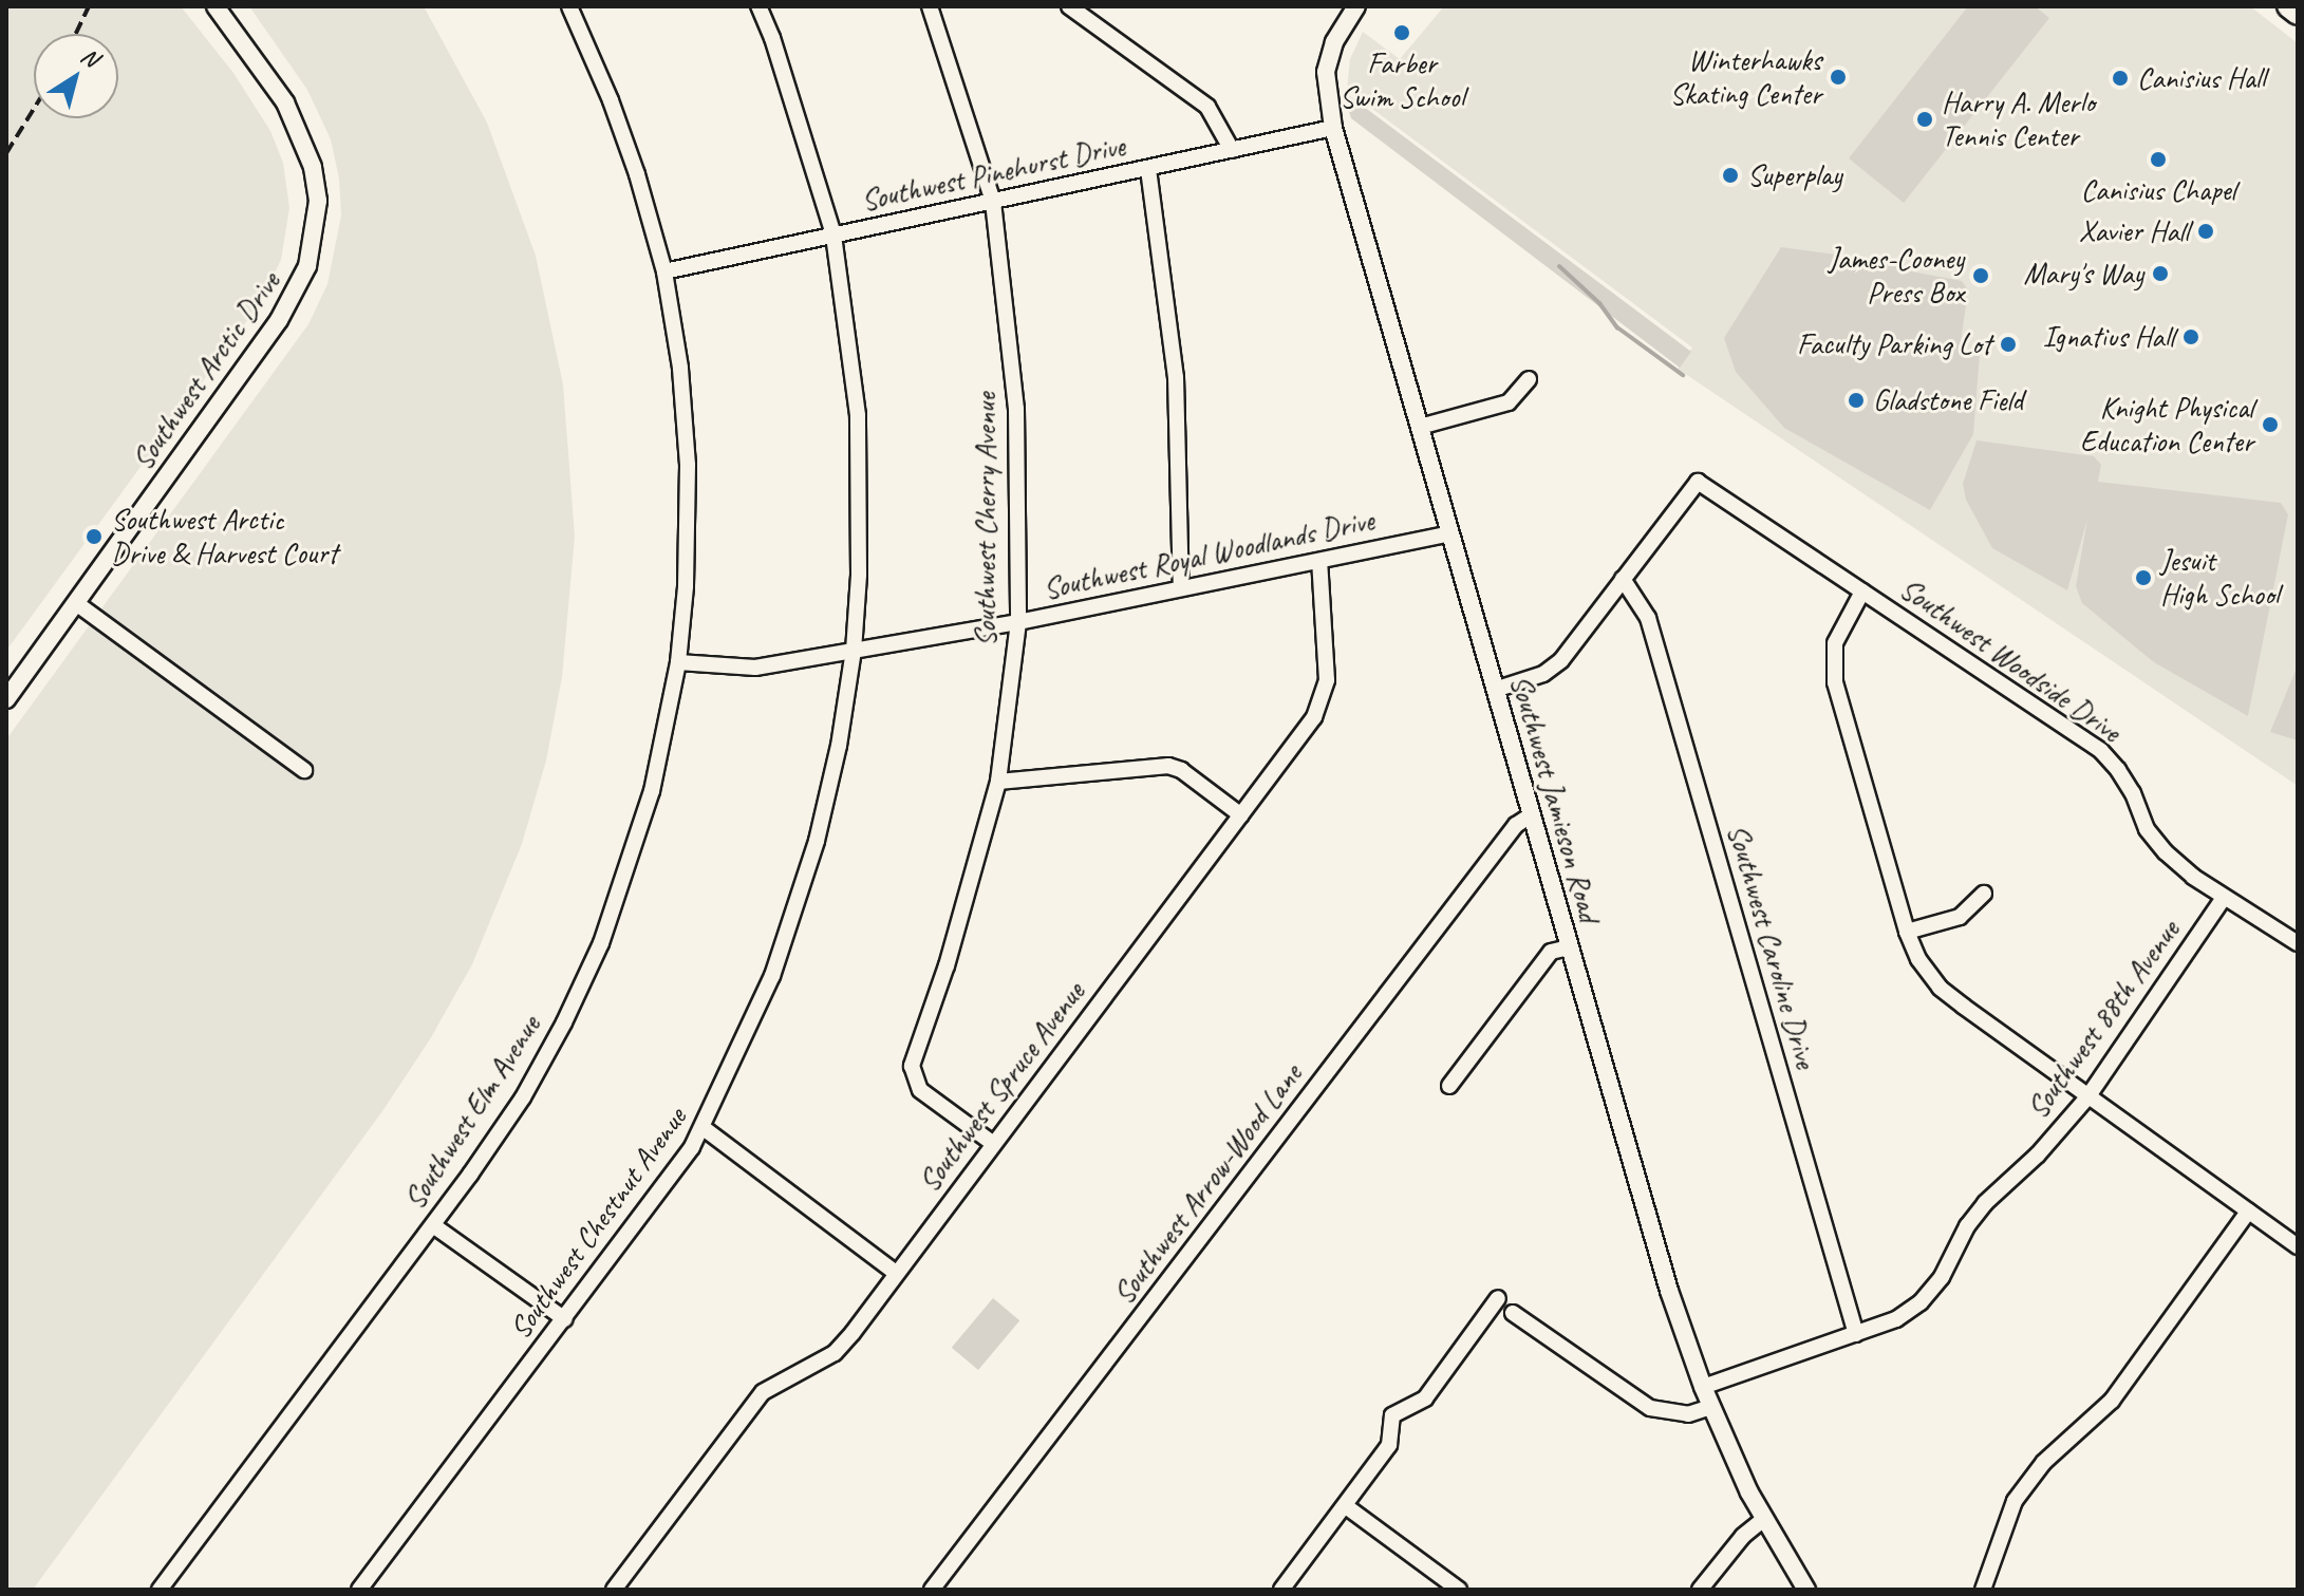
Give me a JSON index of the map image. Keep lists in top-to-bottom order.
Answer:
{
  "streets": {
    "street": [
      "Southwest Pinehurst Drive",
      "Southwest Arctic Drive",
      "Southwest Cherry Avenue",
      "Southwest Royal Woodlands Drive",
      "Southwest Woodside Drive",
      "Southwest Jamieson Road",
      "Southwest Caroline Drive",
      "Southwest 88th Avenue",
      "Southwest Spruce Avenue",
      "Southwest Elm Avenue",
      "Southwest Arrow-Wood Lane",
      "Southwest Chestnut Avenue"
    ]
  },
  "crossings": [
    ["Southwest Pinehurst Drive", "Southwest Cherry Avenue"],
    ["Southwest Pinehurst Drive", "Southwest Jamieson Road"],
    ["Southwest Pinehurst Drive", "Southwest Elm Avenue"],
    ["Southwest Pinehurst Drive", "Southwest Chestnut Avenue"],
    ["Southwest Cherry Avenue", "Southwest Royal Woodlands Drive"],
    ["Southwest Cherry Avenue", "Southwest Spruce Avenue"],
    ["Southwest Royal Woodlands Drive", "Southwest Jamieson Road"],
    ["Southwest Royal Woodlands Drive", "Southwest Spruce Avenue"],
    ["Southwest Royal Woodlands Drive", "Southwest Elm Avenue"],
    ["Southwest Royal Woodlands Drive", "Southwest Chestnut Avenue"],
    ["Southwest Woodside Drive", "Southwest Caroline Drive"],
    ["Southwest Woodside Drive", "Southwest 88th Avenue"],
    ["Southwest Jamieson Road", "Southwest 88th Avenue"],
    ["Southwest Jamieson Road", "Southwest Arrow-Wood Lane"],
    ["Southwest Caroline Drive", "Southwest 88th Avenue"]
  ],
  "places": [
    "Farber Swim School",
    "Winterhawks Skating Center",
    "Canisius Hall",
    "Harry A. Merlo Tennis Center",
    "Canisius Chapel",
    "Superplay",
    "Xavier Hall",
    "Mary's Way",
    "James-Cooney Press Box",
    "Ignatius Hall",
    "Faculty Parking Lot",
    "Gladstone Field",
    "Knight Physical Education Center",
    "Southwest Arctic Drive & Harvest Court",
    "Jesuit High School"
  ],
  "north": "top right"
}
